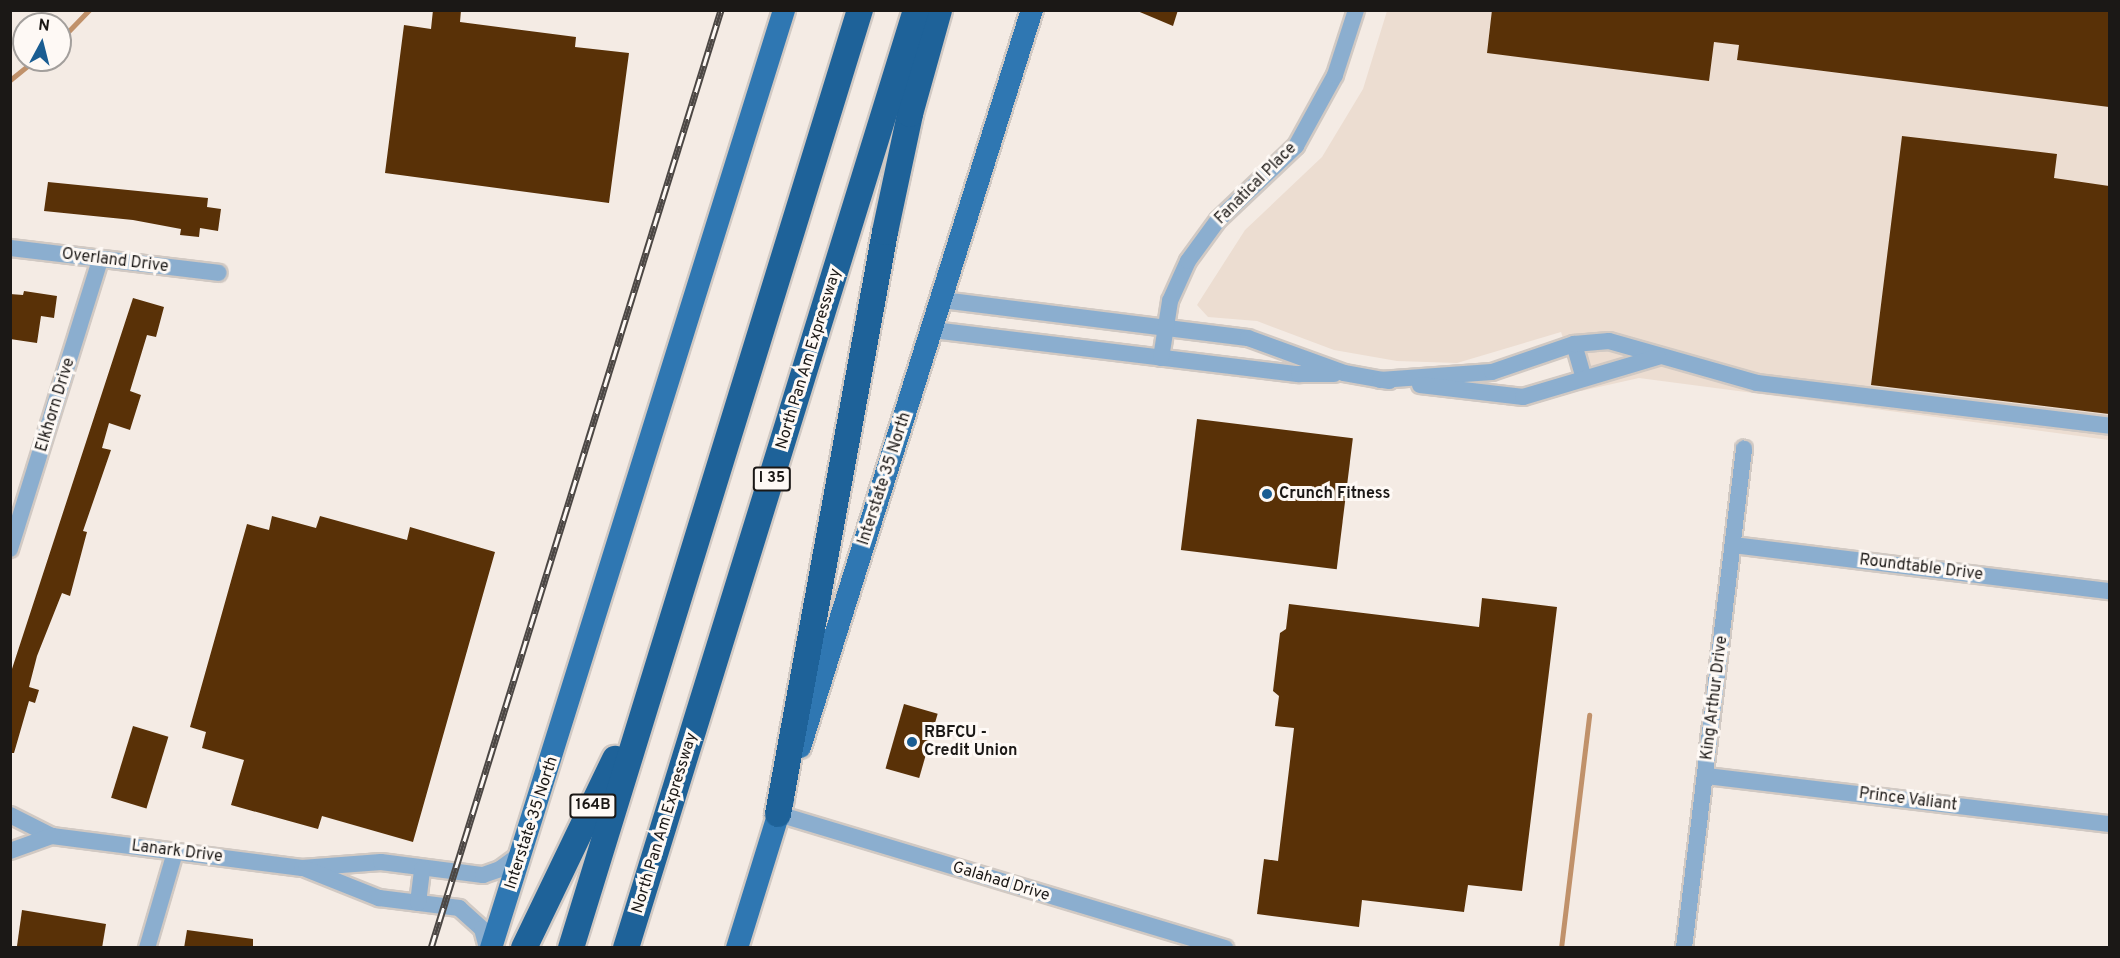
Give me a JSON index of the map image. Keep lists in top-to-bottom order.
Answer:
{
  "streets": {
    "highway": ["North Pan Am Expressway", "I 35", "164B"],
    "main road": ["Interstate 35 North"],
    "street": [
      "Fanatical Place",
      "Overland Drive",
      "Elkhorn Drive",
      "Roundtable Drive",
      "King Arthur Drive",
      "Prince Valiant",
      "Lanark Drive",
      "Galahad Drive"
    ]
  },
  "crossings": [
    ["Overland Drive", "Elkhorn Drive"],
    ["Interstate 35 North", "Lanark Drive"],
    ["Interstate 35 North", "Galahad Drive"],
    ["Roundtable Drive", "King Arthur Drive"],
    ["King Arthur Drive", "Prince Valiant"]
  ],
  "places": ["Crunch Fitness", "RBFCU - Credit Union"],
  "north": "top"
}
